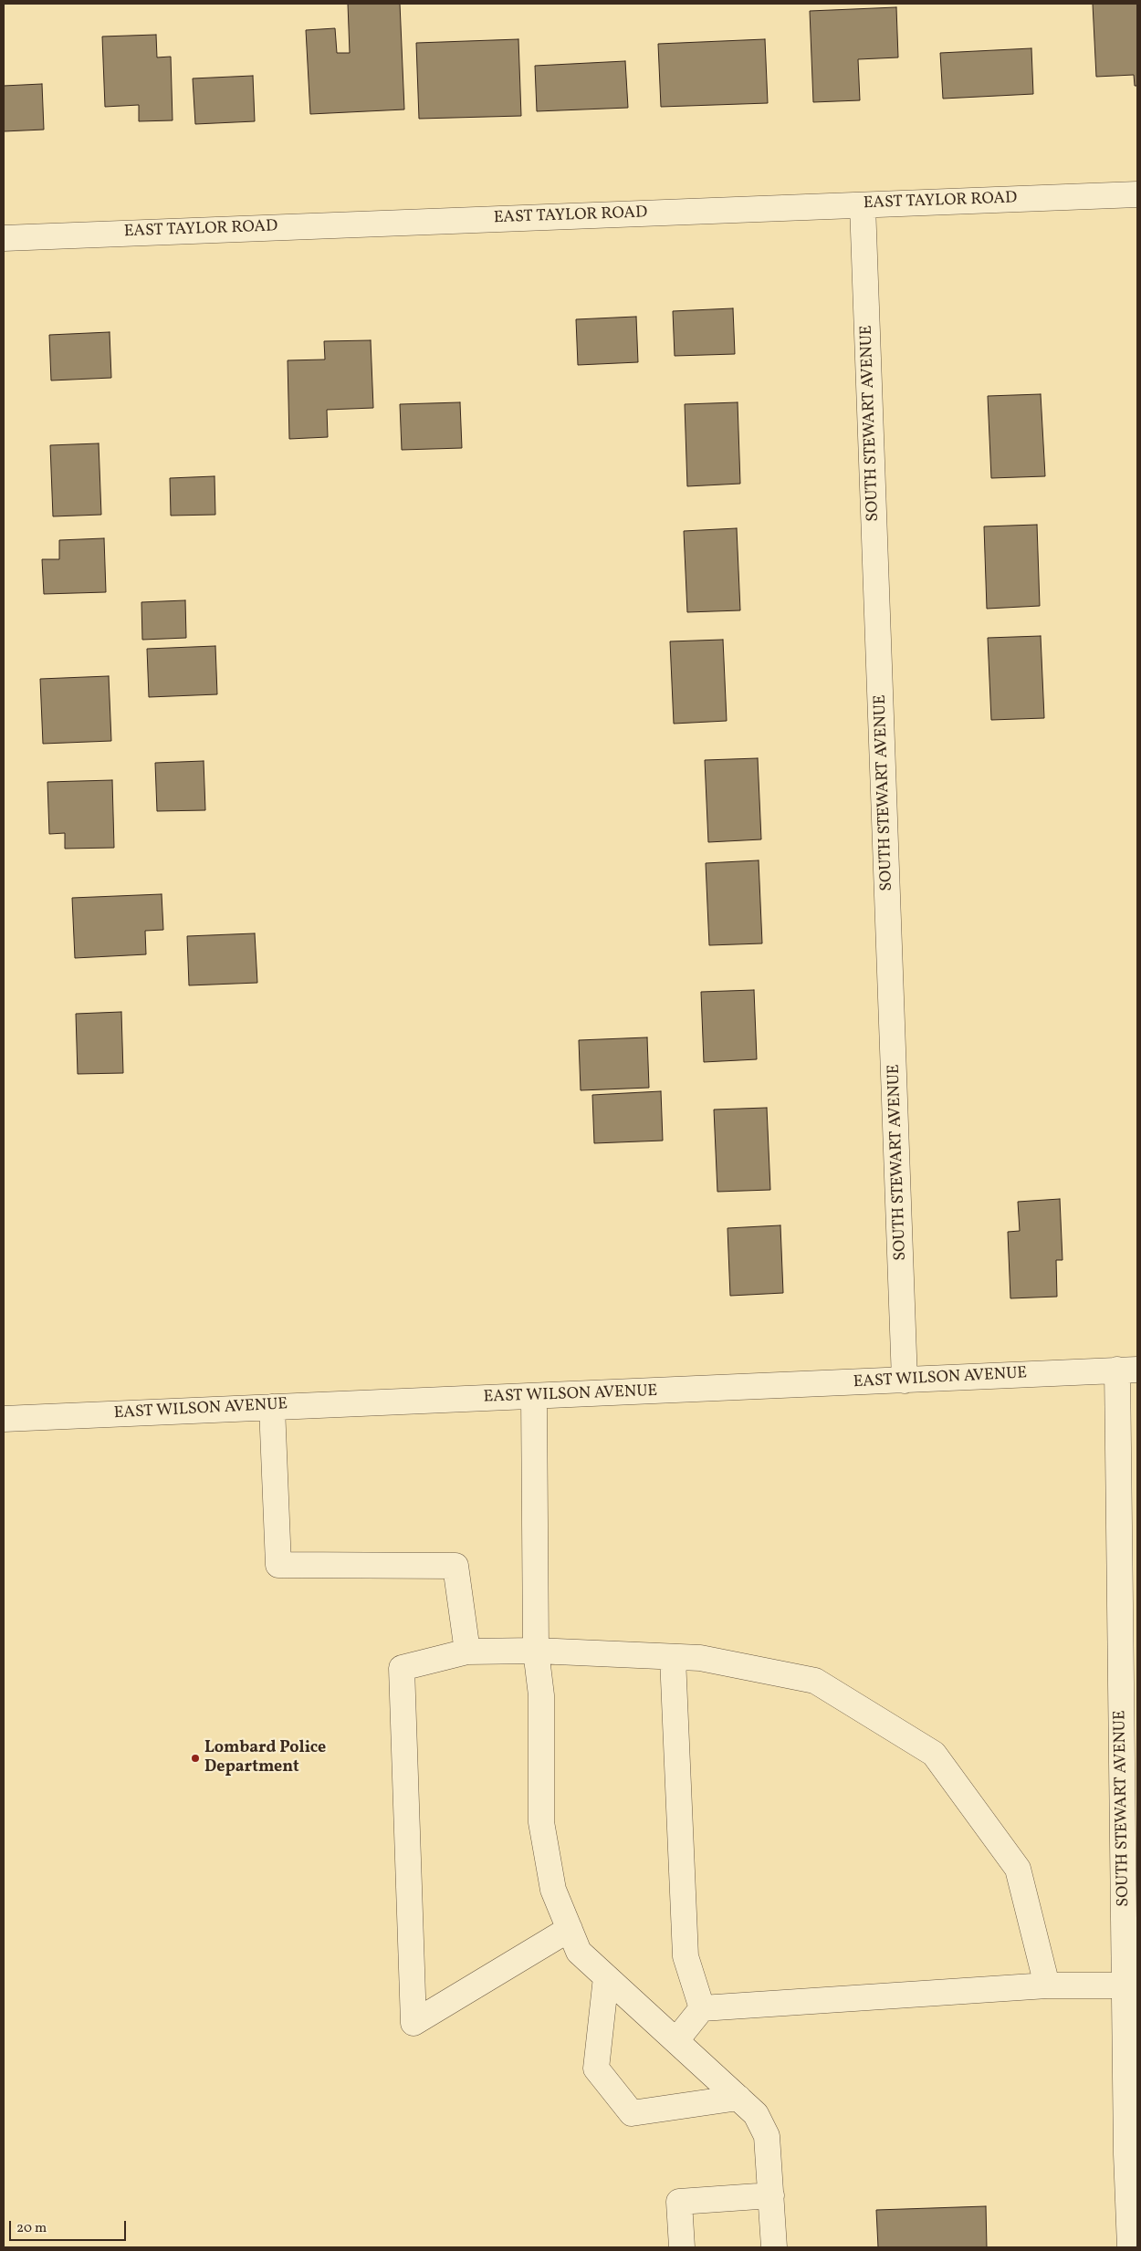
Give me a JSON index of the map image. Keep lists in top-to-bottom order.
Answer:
{
  "streets": {
    "street": ["EAST TAYLOR ROAD", "SOUTH STEWART AVENUE", "EAST WILSON AVENUE"]
  },
  "crossings": [
    ["EAST TAYLOR ROAD", "SOUTH STEWART AVENUE"],
    ["SOUTH STEWART AVENUE", "EAST WILSON AVENUE"]
  ],
  "places": ["Lombard Police Department"],
  "scale_bar": "20 m"
}
